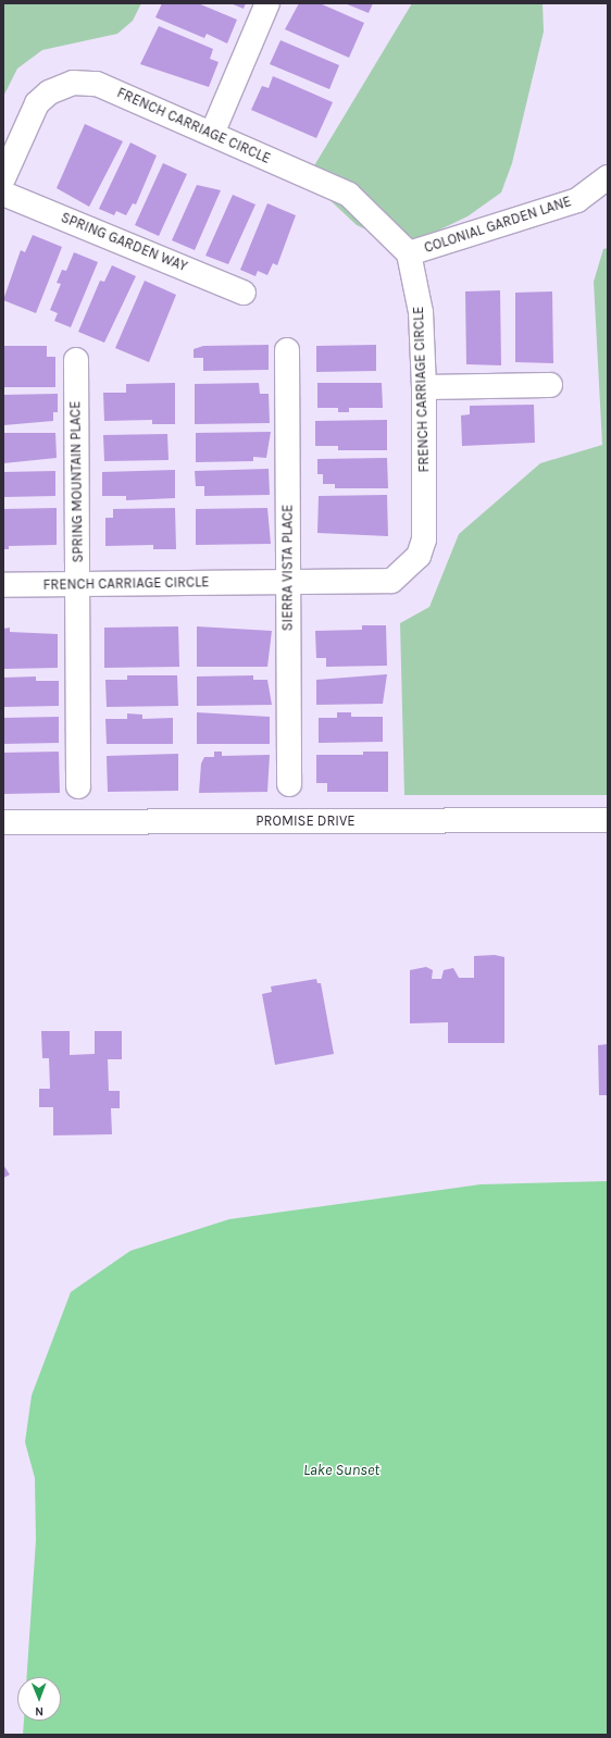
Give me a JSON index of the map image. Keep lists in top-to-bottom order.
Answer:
{
  "streets": {
    "street": [
      "FRENCH CARRIAGE CIRCLE",
      "COLONIAL GARDEN LANE",
      "SPRING GARDEN WAY",
      "SPRING MOUNTAIN PLACE",
      "SIERRA VISTA PLACE",
      "PROMISE DRIVE"
    ]
  },
  "crossings": [
    ["FRENCH CARRIAGE CIRCLE", "COLONIAL GARDEN LANE"],
    ["FRENCH CARRIAGE CIRCLE", "SPRING MOUNTAIN PLACE"],
    ["FRENCH CARRIAGE CIRCLE", "SIERRA VISTA PLACE"]
  ],
  "water": ["Lake Sunset"],
  "north": "bottom"
}
